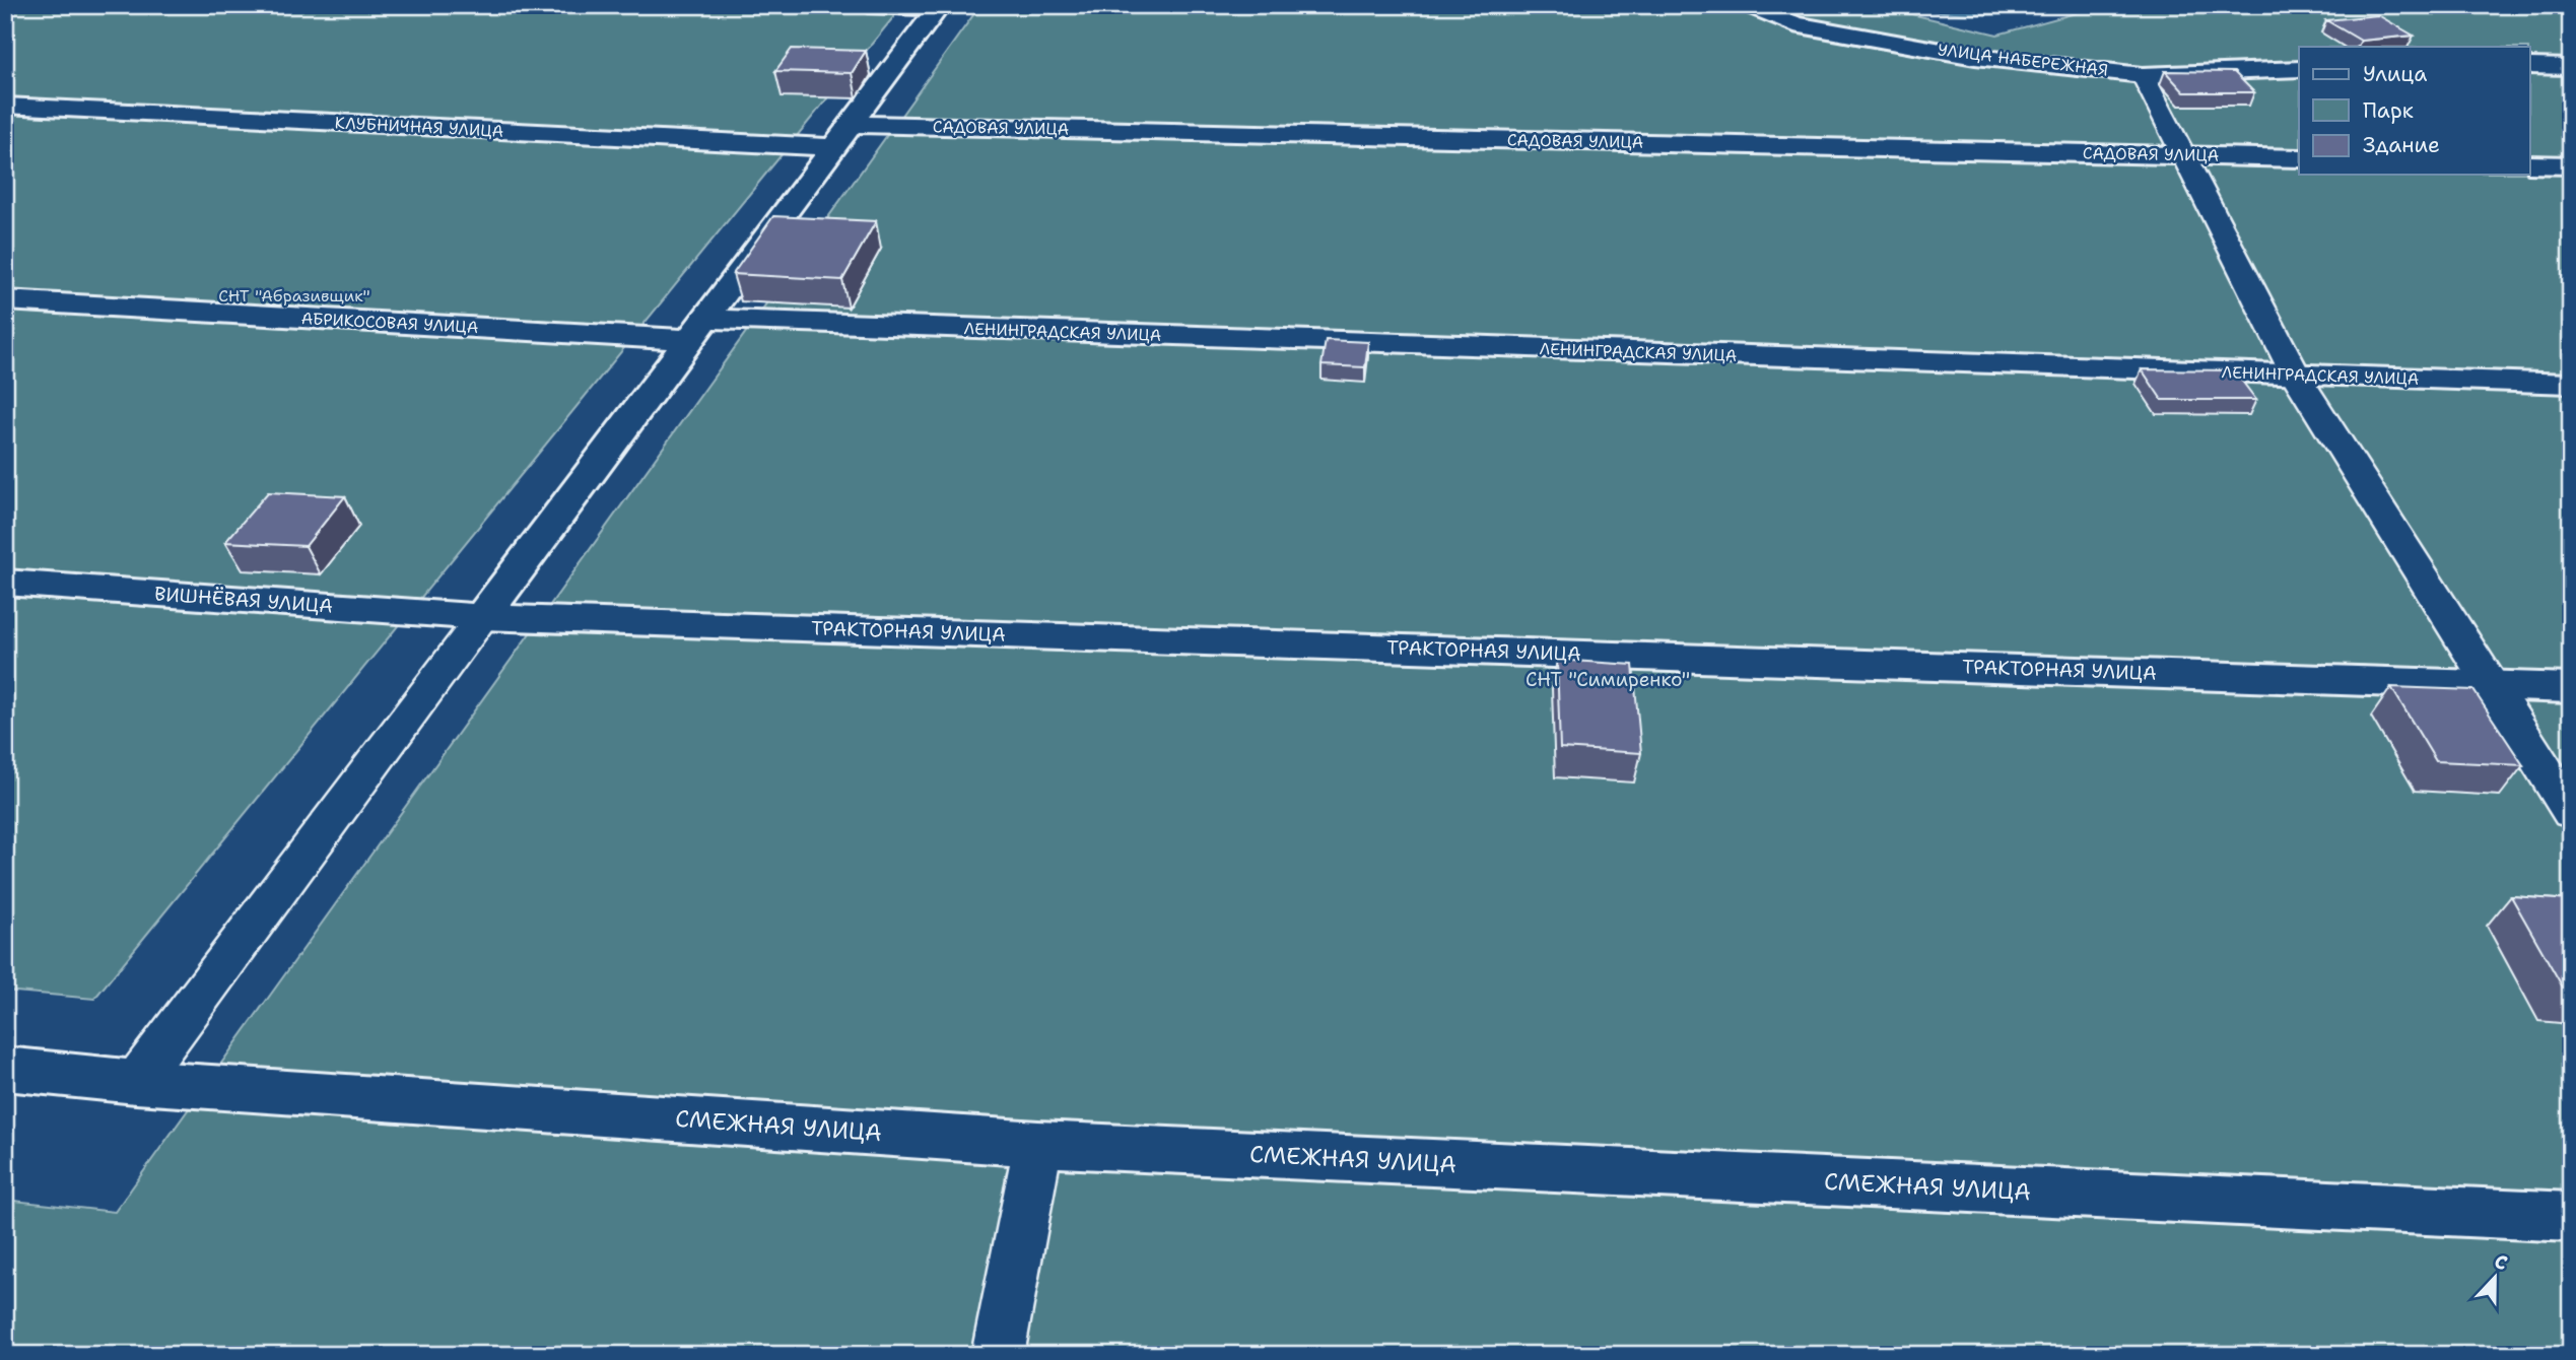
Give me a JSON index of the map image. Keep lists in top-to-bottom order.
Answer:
{
  "streets": {
    "street": [
      "УЛИЦА НАБЕРЕЖНАЯ",
      "КЛУБНИЧНАЯ УЛИЦА",
      "САДОВАЯ УЛИЦА",
      "АБРИКОСОВАЯ УЛИЦА",
      "ЛЕНИНГРАДСКАЯ УЛИЦА",
      "ВИШНЁВАЯ УЛИЦА",
      "ТРАКТОРНАЯ УЛИЦА",
      "СМЕЖНАЯ УЛИЦА"
    ]
  },
  "crossings": [
    ["КЛУБНИЧНАЯ УЛИЦА", "САДОВАЯ УЛИЦА"],
    ["АБРИКОСОВАЯ УЛИЦА", "ЛЕНИНГРАДСКАЯ УЛИЦА"],
    ["ВИШНЁВАЯ УЛИЦА", "ТРАКТОРНАЯ УЛИЦА"]
  ],
  "parks": ["СНТ \"Абразивщик\"", "СНТ \"Симиренко\""],
  "legend": ["Улица", "Парк", "Здание"],
  "north": "top"
}
